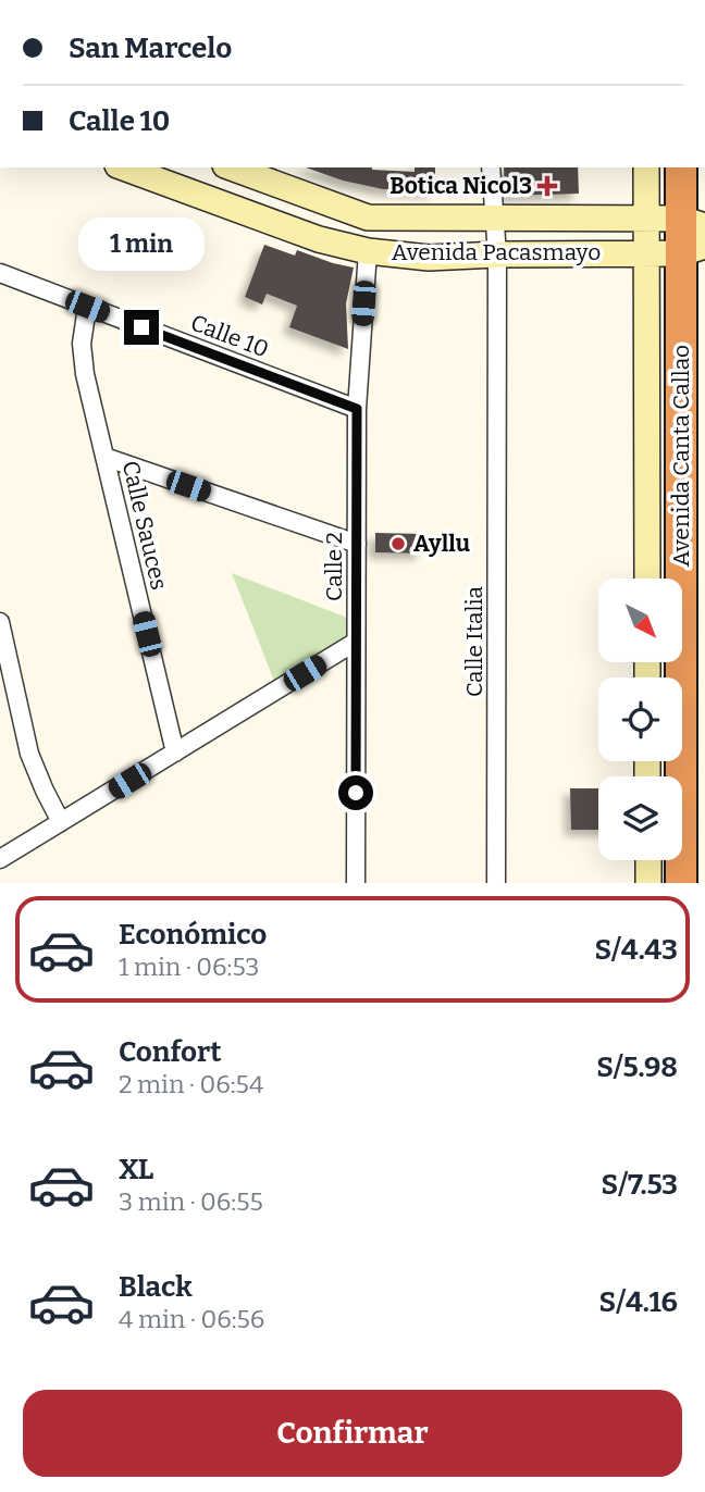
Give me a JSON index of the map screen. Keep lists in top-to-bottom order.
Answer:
{
  "streets": {
    "highway": ["Avenida Canta Callao"],
    "main road": ["Avenida Pacasmayo"],
    "street": [
      "Calle 10",
      "Calle Sauces",
      "Calle 2",
      "Calle Italia"
    ]
  },
  "crossings": [
    ["Avenida Pacasmayo", "Avenida Canta Callao"],
    ["Avenida Pacasmayo", "Calle 2"],
    ["Avenida Pacasmayo", "Calle Italia"],
    ["Calle 10", "Calle Sauces"],
    ["Calle 10", "Calle 2"]
  ],
  "places": {
    "health": ["Botica Nicol3"],
    "other": ["Ayllu"]
  },
  "north": "bottom right",
  "page": {
    "banner": ["San Marcelo", "Calle 10"],
    "bubble": "1 min",
    "list": [
      {
        "name": "Económico",
        "note": "1 min · 06:53",
        "value": "S/4.43"
      },
      {
        "name": "Confort",
        "note": "2 min · 06:54",
        "value": "S/5.98"
      },
      {
        "name": "XL",
        "note": "3 min · 06:55",
        "value": "S/7.53"
      },
      {
        "name": "Black",
        "note": "4 min · 06:56",
        "value": "S/4.16"
      }
    ],
    "buttons": "Confirmar"
  }
}
